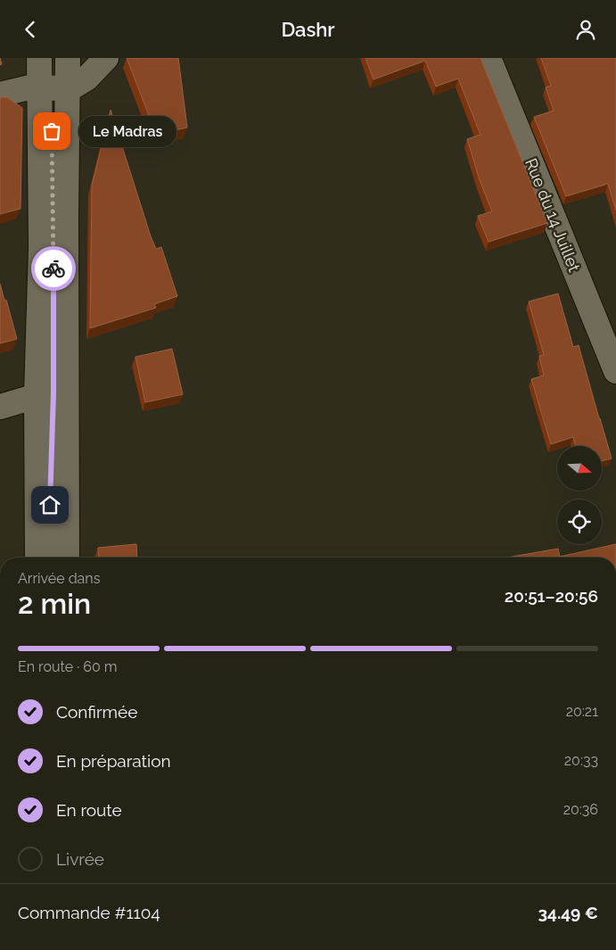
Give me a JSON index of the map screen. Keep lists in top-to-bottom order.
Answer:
{
  "streets": {
    "main road": ["Rue du 14 Juillet"]
  },
  "places": ["Le Madras"],
  "north": "right",
  "page": {
    "header": "Dashr",
    "bubble": "Le Madras",
    "heading": ["2 min", "Arrivée dans", "20:51–20:56"],
    "panel": ["Commande #1104", "34.49 €"],
    "bar": "En route · 60 m",
    "list": [
      ["Confirmée", "20:21"],
      ["En préparation", "20:33"],
      ["En route", "20:36"],
      "Livrée"
    ]
  }
}
